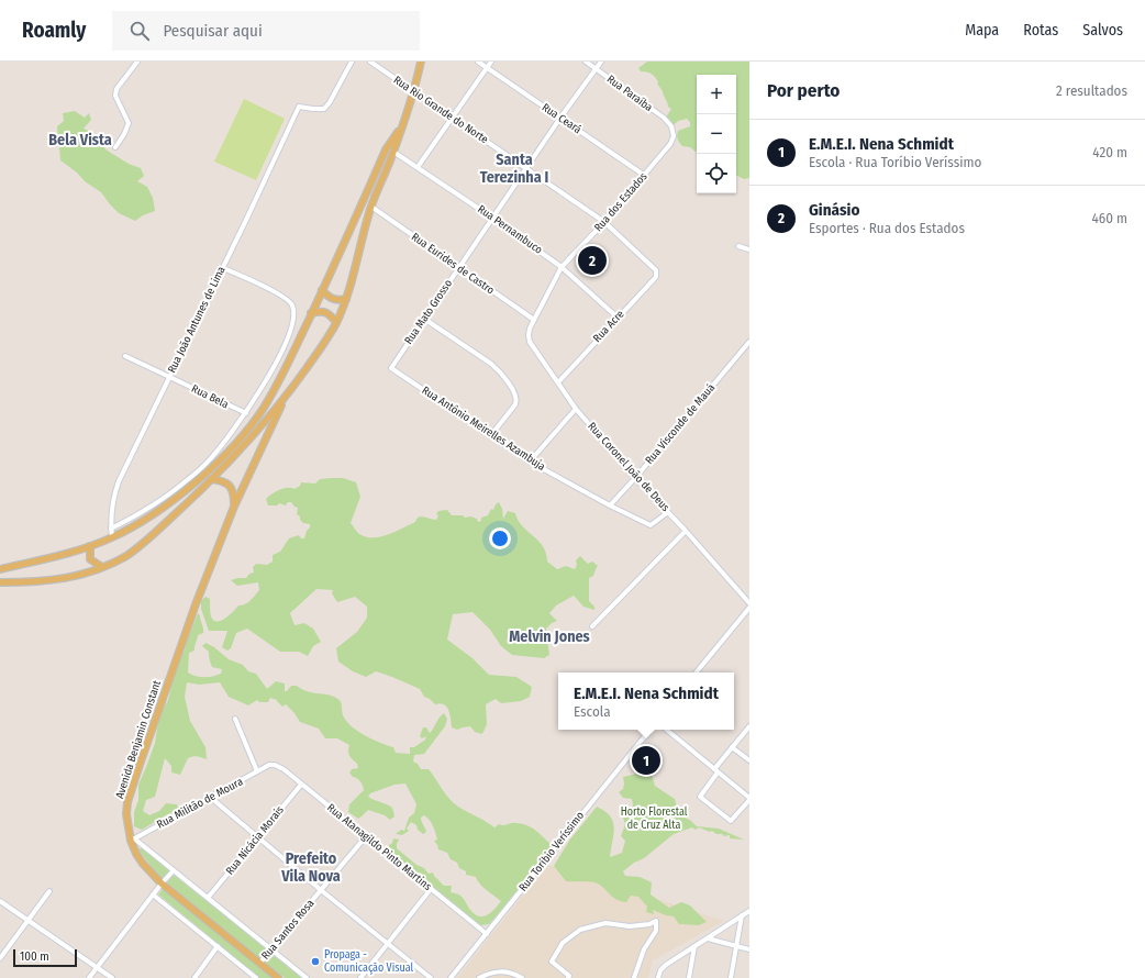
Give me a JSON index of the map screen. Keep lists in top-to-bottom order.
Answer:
{
  "streets": {
    "main road": ["Avenida Benjamin Constant"],
    "street": [
      "Rua Paraíba",
      "Rua Rio Grande do Norte",
      "Rua Ceará",
      "Rua dos Estados",
      "Rua Pernambuco",
      "Rua Eurides de Castro",
      "Rua Mato Grosso",
      "Rua João Antunes de Lima",
      "Rua Acre",
      "Rua Bela",
      "Rua Visconde de Mauá",
      "Rua Antônio Meirelles Azambuja",
      "Rua Coronel João de Deus",
      "Rua Militão de Moura",
      "Rua Nicácia Morais",
      "Rua Atanagildo Pinto Martins",
      "Rua Toríbio Veríssimo",
      "Rua Santos Rosa"
    ]
  },
  "crossings": [
    ["Rua Paraíba", "Rua dos Estados"],
    ["Rua Paraíba", "Rua Mato Grosso"],
    ["Rua Rio Grande do Norte", "Rua dos Estados"],
    ["Rua Rio Grande do Norte", "Rua Mato Grosso"],
    ["Rua Rio Grande do Norte", "Rua Acre"],
    ["Rua Ceará", "Rua dos Estados"],
    ["Rua Ceará", "Rua Mato Grosso"],
    ["Rua dos Estados", "Rua Pernambuco"],
    ["Rua dos Estados", "Rua Eurides de Castro"],
    ["Rua dos Estados", "Rua Coronel João de Deus"],
    ["Rua Pernambuco", "Rua Mato Grosso"],
    ["Rua Pernambuco", "Rua Acre"],
    ["Rua Eurides de Castro", "Rua Mato Grosso"],
    ["Rua Eurides de Castro", "Rua Coronel João de Deus"],
    ["Rua Mato Grosso", "Rua Antônio Meirelles Azambuja"],
    ["Rua João Antunes de Lima", "Rua Bela"],
    ["Rua Acre", "Rua Coronel João de Deus"],
    ["Rua Visconde de Mauá", "Rua Antônio Meirelles Azambuja"],
    ["Rua Visconde de Mauá", "Rua Coronel João de Deus"],
    ["Rua Antônio Meirelles Azambuja", "Rua Coronel João de Deus"],
    ["Avenida Benjamin Constant", "Rua Militão de Moura"],
    ["Avenida Benjamin Constant", "Rua Santos Rosa"],
    ["Rua Militão de Moura", "Rua Atanagildo Pinto Martins"],
    ["Rua Nicácia Morais", "Rua Atanagildo Pinto Martins"],
    ["Rua Atanagildo Pinto Martins", "Rua Toríbio Veríssimo"],
    ["Rua Atanagildo Pinto Martins", "Rua Santos Rosa"]
  ],
  "districts": [
    "Bela Vista",
    "Santa Terezinha I",
    "Melvin Jones",
    "Prefeito Vila Nova"
  ],
  "parks": ["Horto Florestal de Cruz Alta"],
  "places": ["Propaga - Comunicação Visual"],
  "scale_bar": "100 m",
  "page": {
    "header": "Roamly",
    "search": "Pesquisar aqui",
    "nav": ["Mapa", "Rotas", "Salvos"],
    "heading": ["Por perto", "2 resultados"],
    "map_buttons": ["+", "−"],
    "list": [
      {
        "mark": "1",
        "name": "E.M.E.I. Nena Schmidt",
        "note": "Escola · Rua Toríbio Veríssimo",
        "value": "420 m"
      },
      {
        "mark": "2",
        "name": "Ginásio",
        "note": "Esportes · Rua dos Estados",
        "value": "460 m"
      }
    ],
    "pins": ["2", "1"],
    "popup": ["E.M.E.I. Nena Schmidt", "Escola"],
    "scale": "100 m"
  }
}
